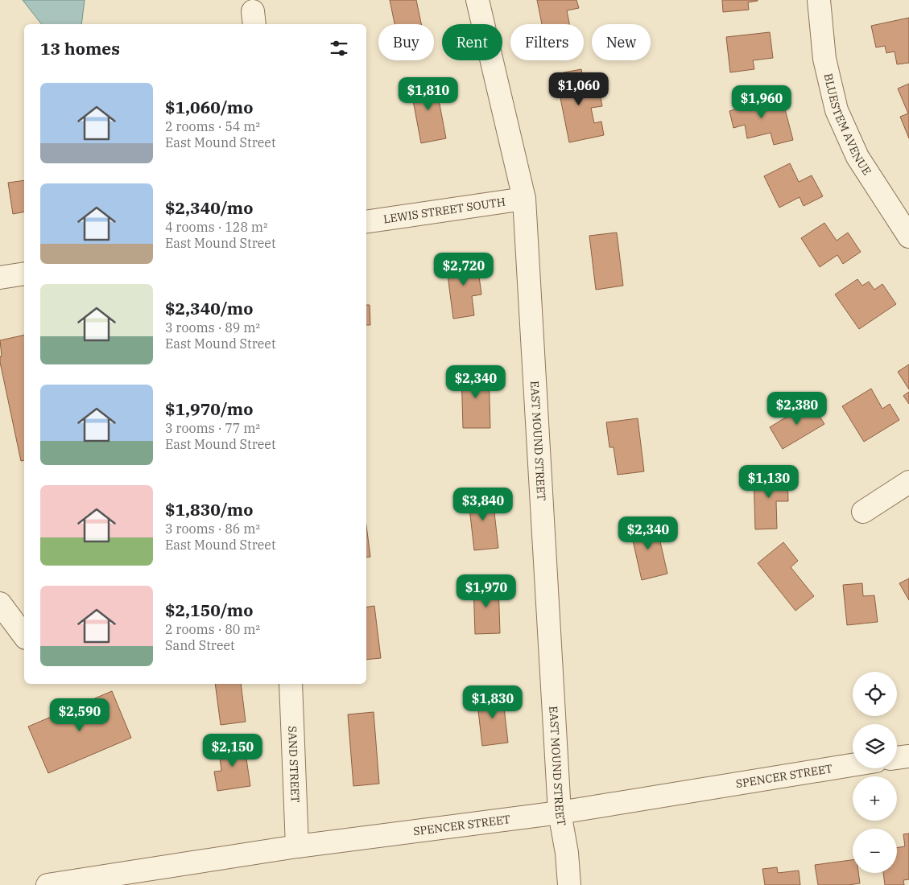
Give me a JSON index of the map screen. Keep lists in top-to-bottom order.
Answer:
{
  "streets": {
    "street": [
      "BLUESTEM AVENUE",
      "LEWIS STREET SOUTH",
      "EAST MOUND STREET",
      "SAND STREET",
      "SPENCER STREET"
    ]
  },
  "crossings": [
    ["LEWIS STREET SOUTH", "EAST MOUND STREET"],
    ["EAST MOUND STREET", "SPENCER STREET"],
    ["SAND STREET", "SPENCER STREET"]
  ],
  "page": {
    "chip": [
      "Buy",
      "Rent",
      "Filters",
      "New"
    ],
    "heading": "13 homes",
    "price": [
      "$1,060",
      "$1,810",
      "$1,960",
      "$2,720",
      "$2,340",
      "$2,380",
      "$1,130",
      "$3,840",
      "$2,340",
      "$1,970",
      "$1,830",
      "$2,590",
      "$2,150"
    ],
    "list": [
      {
        "name": "$1,060/mo",
        "note": "2 rooms · 54 m² · East Mound Street"
      },
      {
        "name": "$2,340/mo",
        "note": "4 rooms · 128 m² · East Mound Street"
      },
      {
        "name": "$2,340/mo",
        "note": "3 rooms · 89 m² · East Mound Street"
      },
      {
        "name": "$1,970/mo",
        "note": "3 rooms · 77 m² · East Mound Street"
      },
      {
        "name": "$1,830/mo",
        "note": "3 rooms · 86 m² · East Mound Street"
      },
      {
        "name": "$2,150/mo",
        "note": "2 rooms · 80 m² · Sand Street"
      }
    ],
    "map_buttons": ["+", "−"]
  }
}
